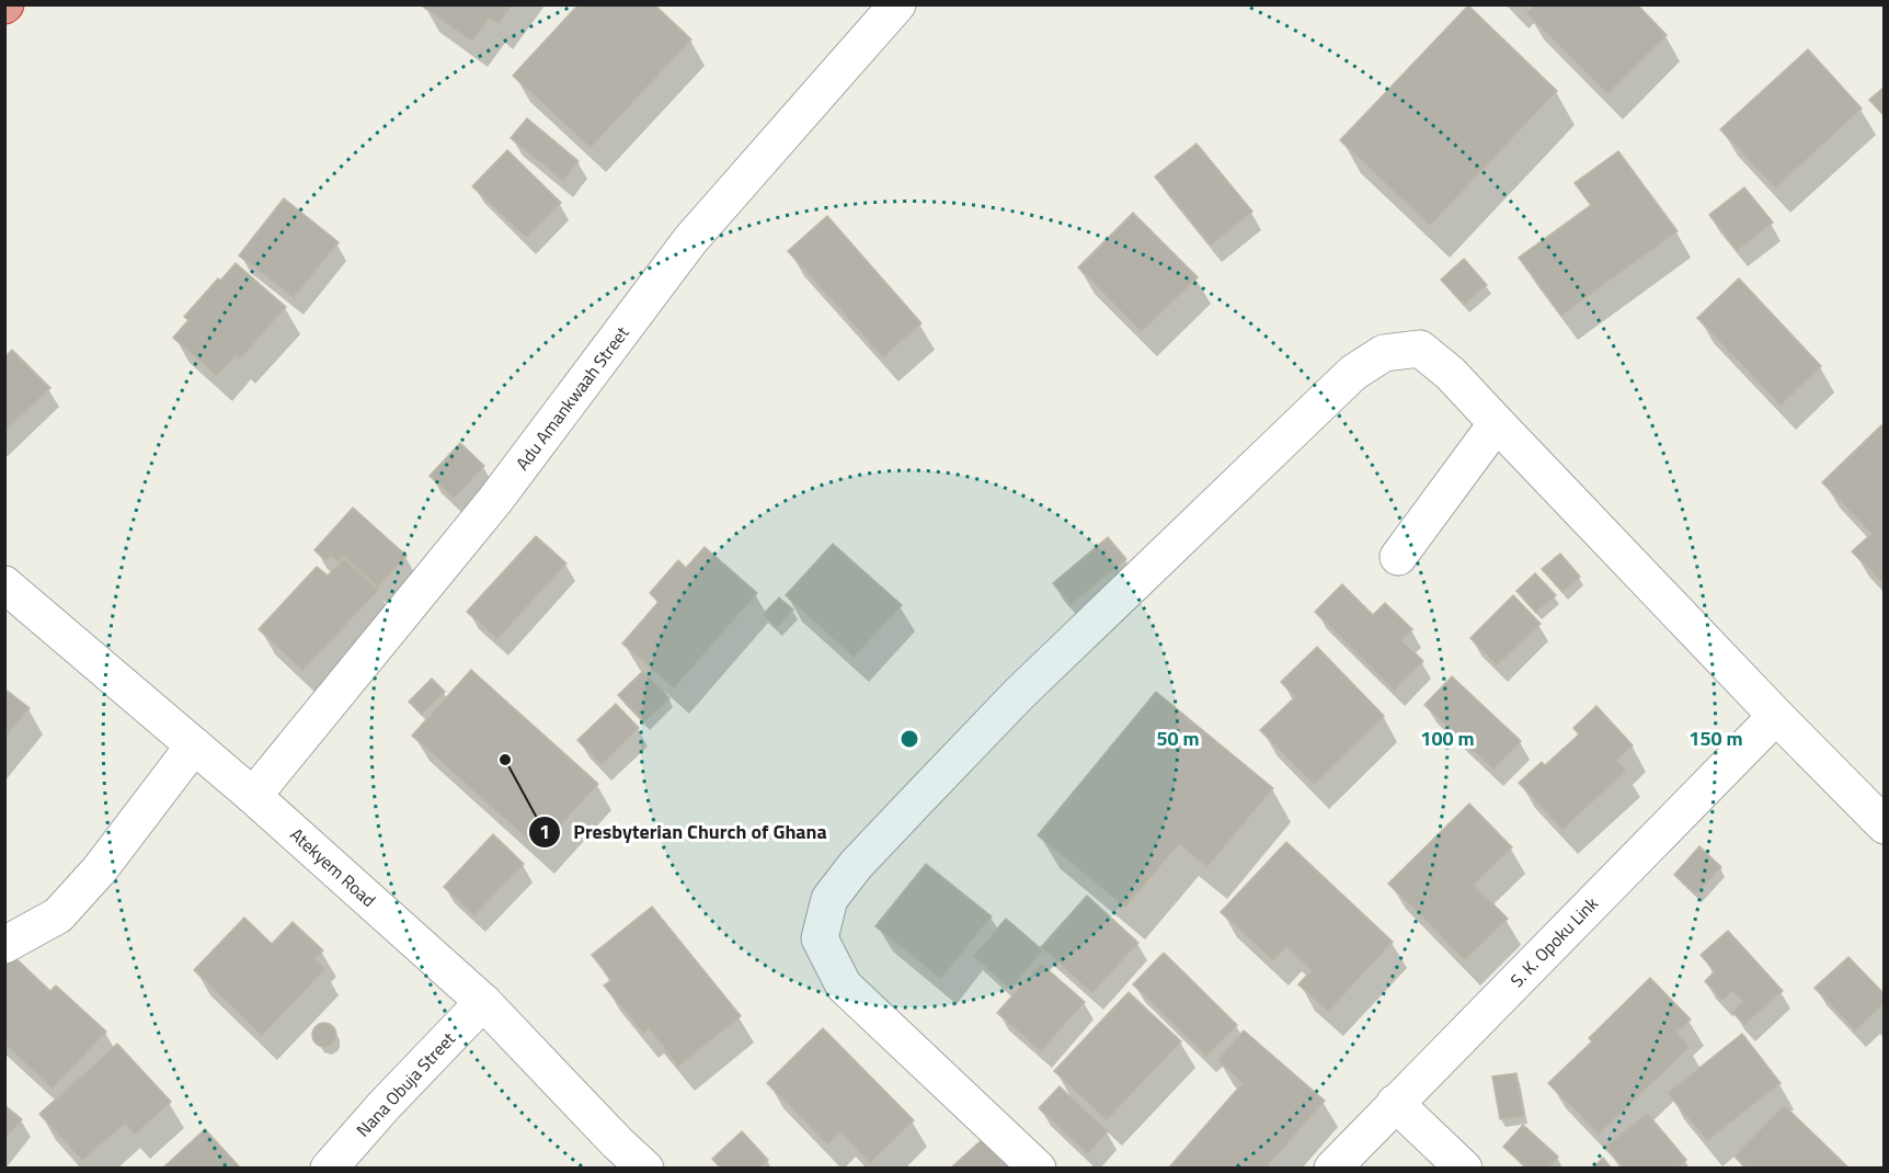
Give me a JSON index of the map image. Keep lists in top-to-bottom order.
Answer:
{
  "streets": {
    "street": [
      "Adu Amankwaah Street",
      "Atekyem Road",
      "S. K. Opoku Link",
      "Nana Obuja Street"
    ]
  },
  "crossings": [
    ["Adu Amankwaah Street", "Atekyem Road"],
    ["Atekyem Road", "Nana Obuja Street"]
  ],
  "places": ["Presbyterian Church of Ghana"],
  "rings": ["50 m", "100 m", "150 m"]
}
